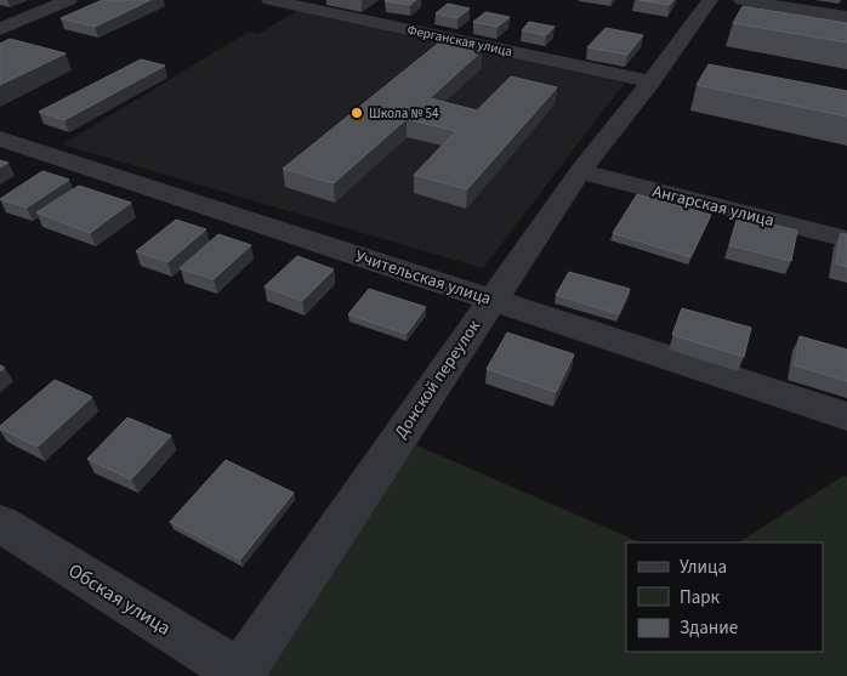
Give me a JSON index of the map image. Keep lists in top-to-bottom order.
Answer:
{
  "streets": {
    "street": [
      "Ферганская улица",
      "Ангарская улица",
      "Учительская улица",
      "Донской переулок",
      "Обская улица"
    ]
  },
  "crossings": [
    ["Ферганская улица", "Донской переулок"],
    ["Ангарская улица", "Донской переулок"],
    ["Учительская улица", "Донской переулок"],
    ["Донской переулок", "Обская улица"]
  ],
  "places": ["Школа № 54"],
  "legend": ["Улица", "Парк", "Здание"]
}
